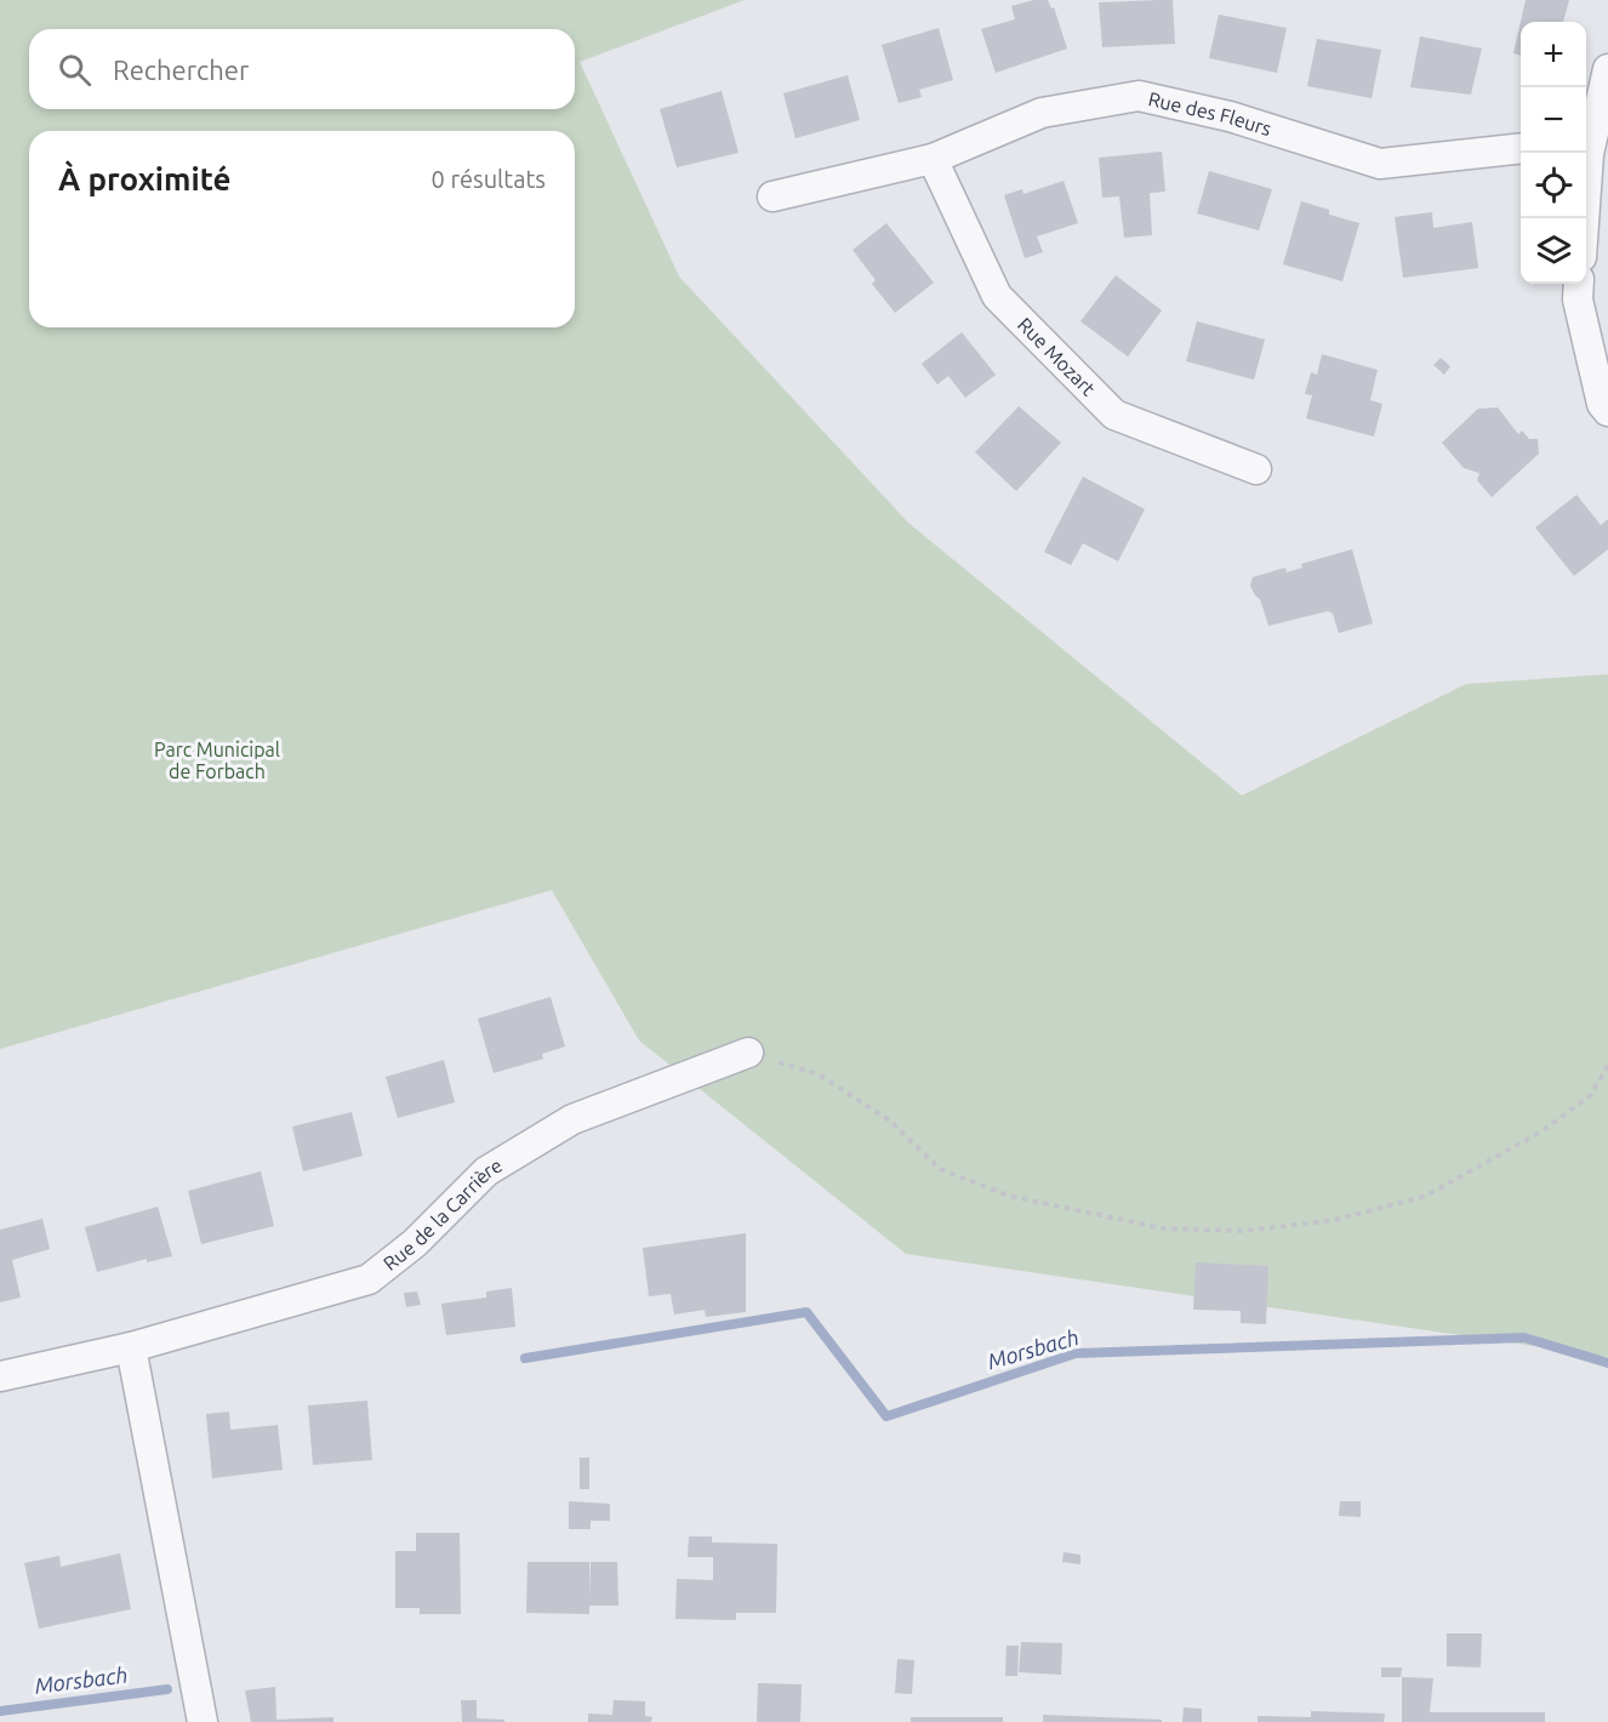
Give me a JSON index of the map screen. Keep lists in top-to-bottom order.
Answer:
{
  "streets": {
    "street": ["Rue des Fleurs", "Rue Mozart", "Rue de la Carrière"]
  },
  "crossings": [
    ["Rue des Fleurs", "Rue Mozart"]
  ],
  "water": ["Morsbach"],
  "parks": ["Parc Municipal de Forbach"],
  "page": {
    "map_buttons": ["+", "−"],
    "search": "Rechercher",
    "heading": ["À proximité", "0 résultats"]
  }
}
